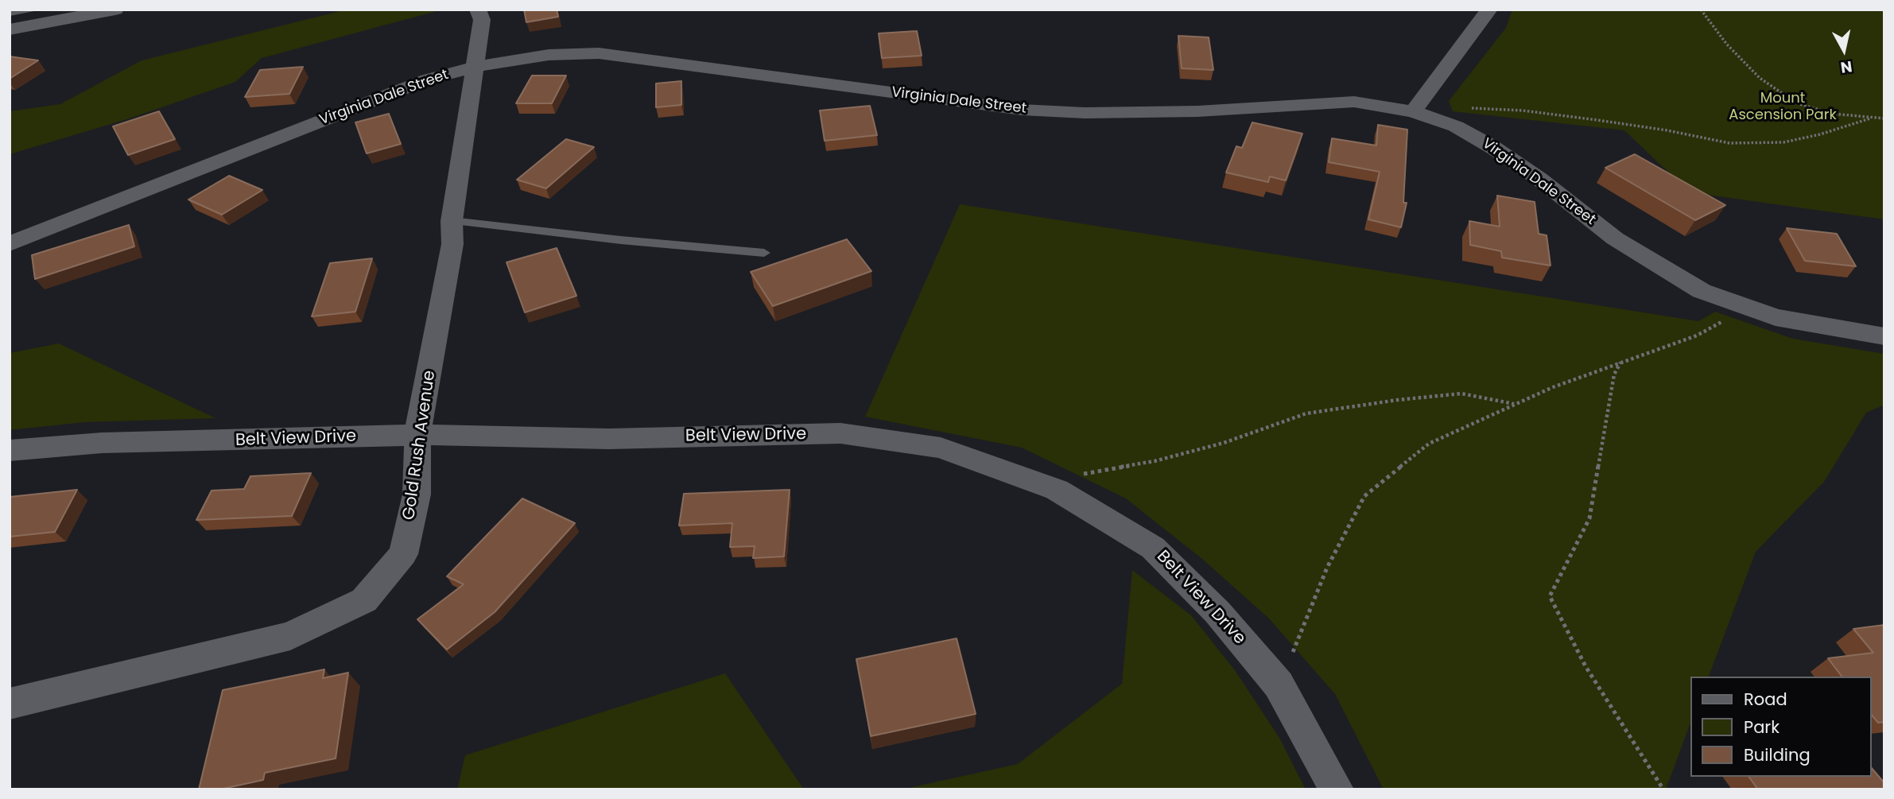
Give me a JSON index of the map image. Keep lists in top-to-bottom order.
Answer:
{
  "streets": {
    "street": ["Virginia Dale Street", "Belt View Drive", "Gold Rush Avenue"]
  },
  "crossings": [
    ["Virginia Dale Street", "Gold Rush Avenue"],
    ["Belt View Drive", "Gold Rush Avenue"]
  ],
  "parks": ["Mount Ascension Park"],
  "legend": ["Road", "Park", "Building"],
  "north": "bottom"
}
